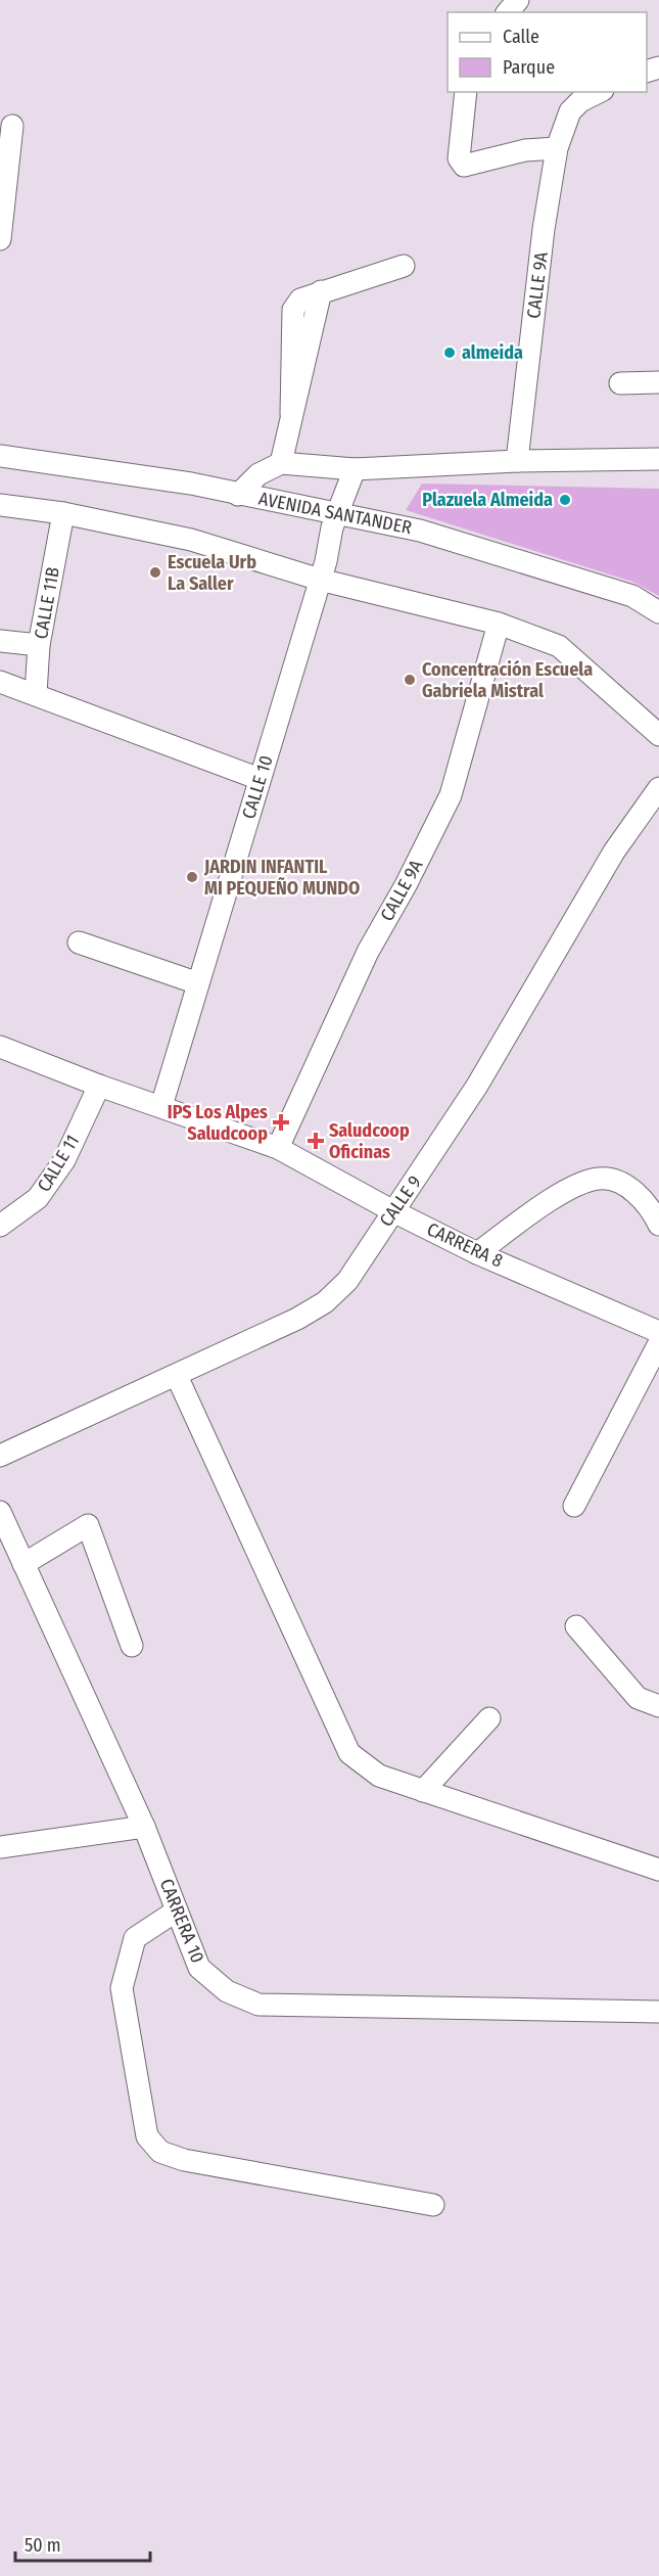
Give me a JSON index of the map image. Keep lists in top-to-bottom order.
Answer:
{
  "streets": {
    "street": [
      "CALLE 9A",
      "AVENIDA SANTANDER",
      "CALLE 11B",
      "CALLE 10",
      "CALLE 11",
      "CALLE 9",
      "CARRERA 8",
      "CARRERA 10"
    ]
  },
  "crossings": [
    ["CALLE 9A", "CARRERA 8"],
    ["AVENIDA SANTANDER", "CALLE 10"],
    ["CALLE 10", "CARRERA 8"],
    ["CALLE 11", "CARRERA 8"],
    ["CALLE 9", "CARRERA 8"]
  ],
  "places": {
    "other": [
      "almeida",
      "Plazuela Almeida",
      "Escuela Urb La Saller",
      "Concentración Escuela Gabriela Mistral",
      "JARDIN INFANTIL MI PEQUEÑO MUNDO"
    ],
    "health": ["IPS Los Alpes Saludcoop", "Saludcoop Oficinas"]
  },
  "legend": ["Calle", "Parque"],
  "scale_bar": "50 m"
}
